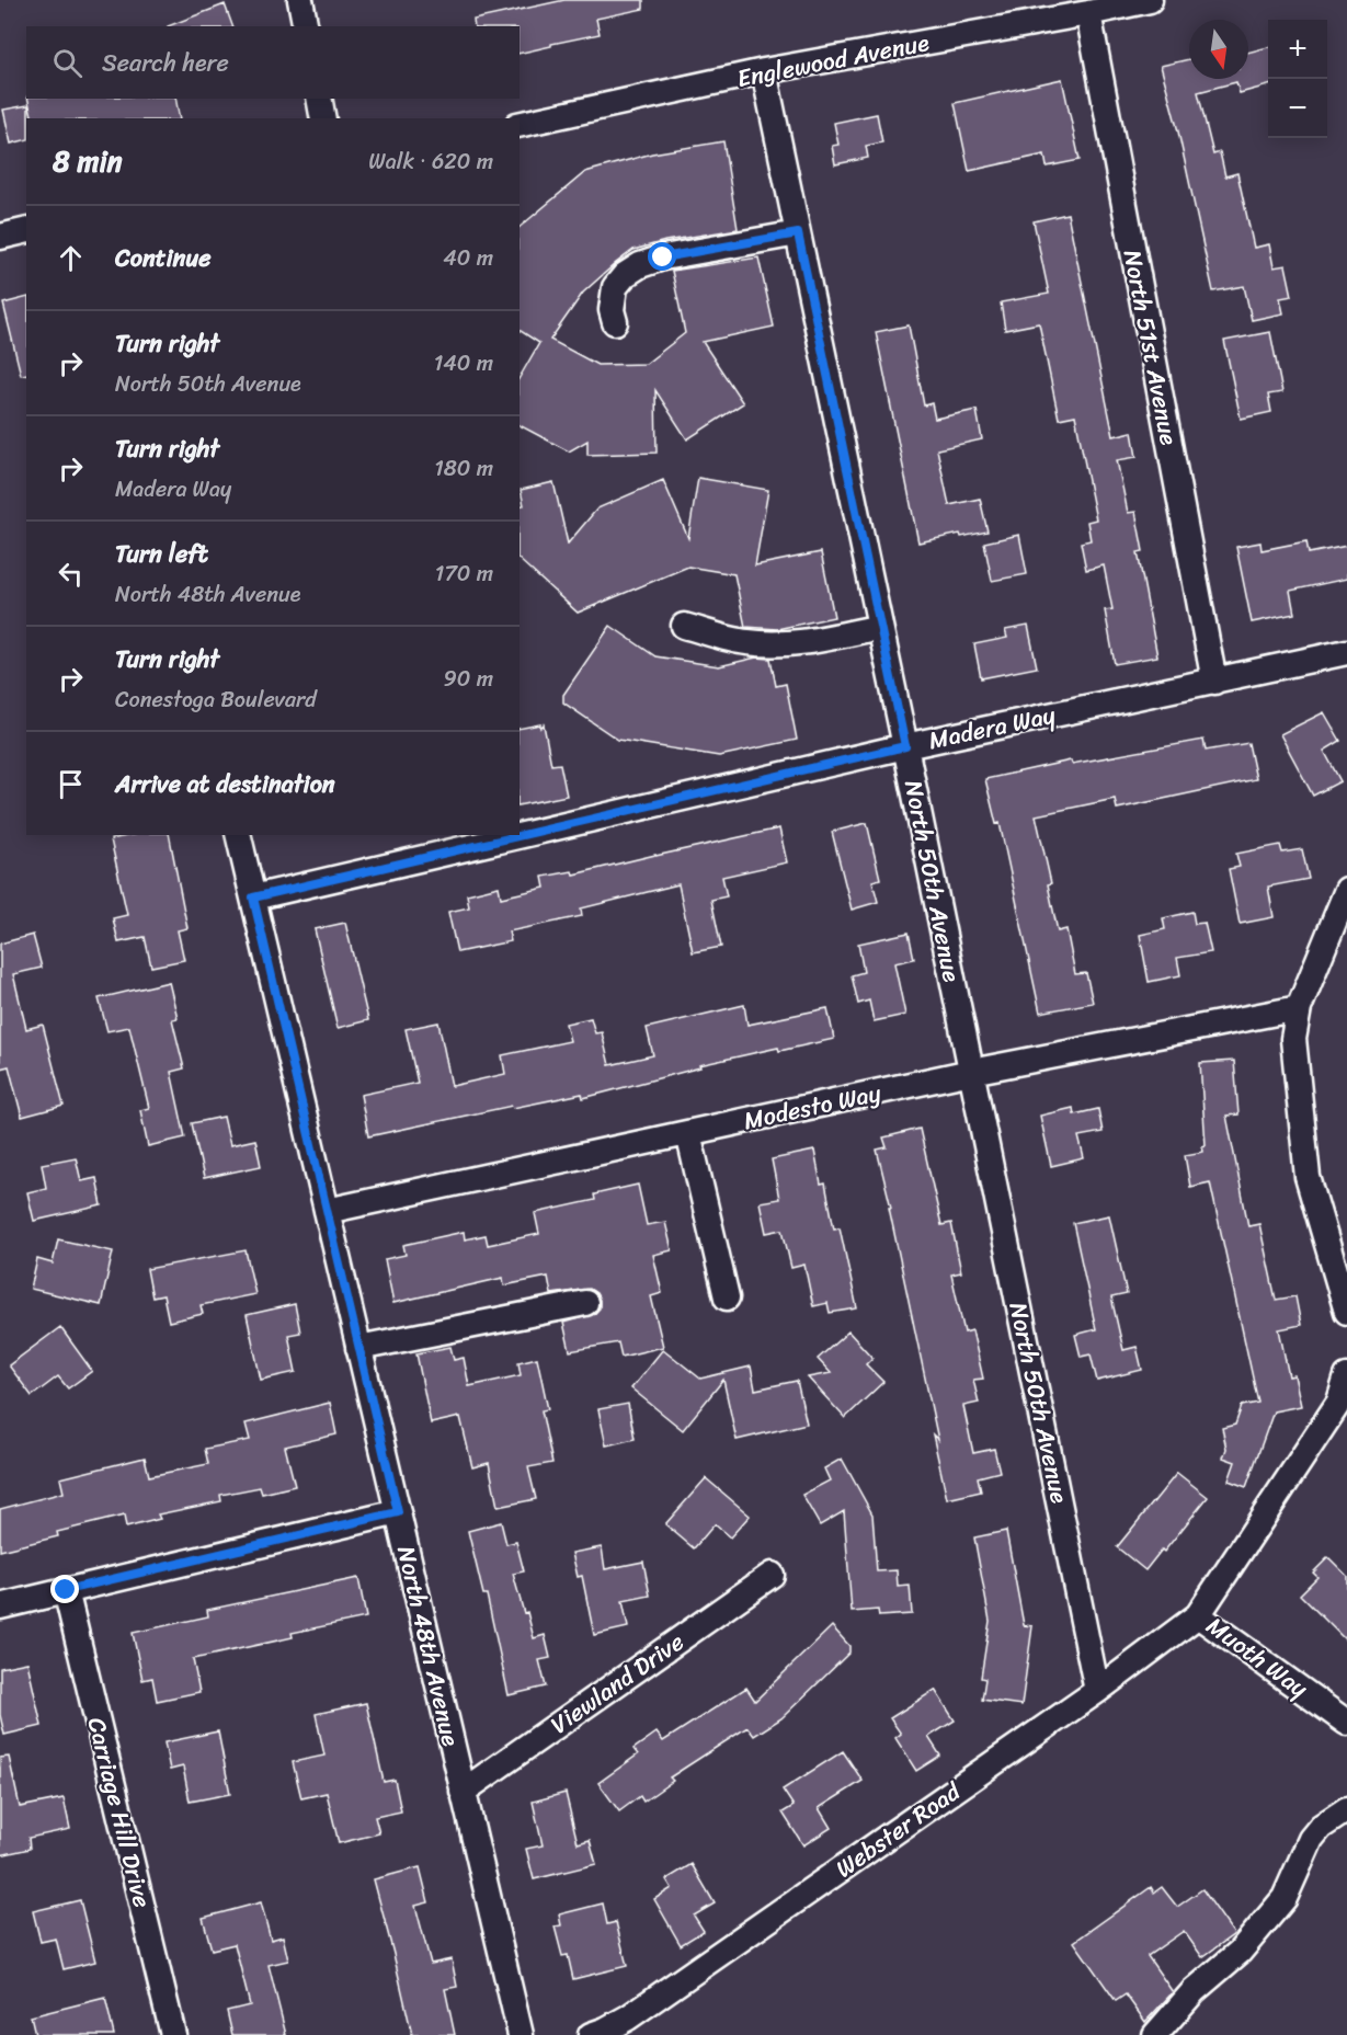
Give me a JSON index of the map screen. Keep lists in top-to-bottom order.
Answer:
{
  "streets": {
    "street": [
      "Englewood Avenue",
      "North 51st Avenue",
      "Madera Way",
      "North 50th Avenue",
      "Modesto Way",
      "North 48th Avenue",
      "Muoth Way",
      "Viewland Drive",
      "Carriage Hill Drive",
      "Webster Road"
    ]
  },
  "crossings": [
    ["Englewood Avenue", "North 51st Avenue"],
    ["Englewood Avenue", "North 50th Avenue"],
    ["North 51st Avenue", "Madera Way"],
    ["Madera Way", "North 50th Avenue"],
    ["Madera Way", "North 48th Avenue"],
    ["North 50th Avenue", "Modesto Way"],
    ["North 50th Avenue", "Webster Road"],
    ["Modesto Way", "North 48th Avenue"],
    ["North 48th Avenue", "Viewland Drive"],
    ["Muoth Way", "Webster Road"]
  ],
  "north": "bottom",
  "page": {
    "map_buttons": ["+", "−"],
    "search": "Search here",
    "heading": ["8 min", "Walk · 620 m"],
    "list": [
      ["Continue", "40 m"],
      ["Turn right", "North 50th Avenue", "140 m"],
      ["Turn right", "Madera Way", "180 m"],
      ["Turn left", "North 48th Avenue", "170 m"],
      ["Turn right", "Conestoga Boulevard", "90 m"],
      "Arrive at destination"
    ]
  }
}
